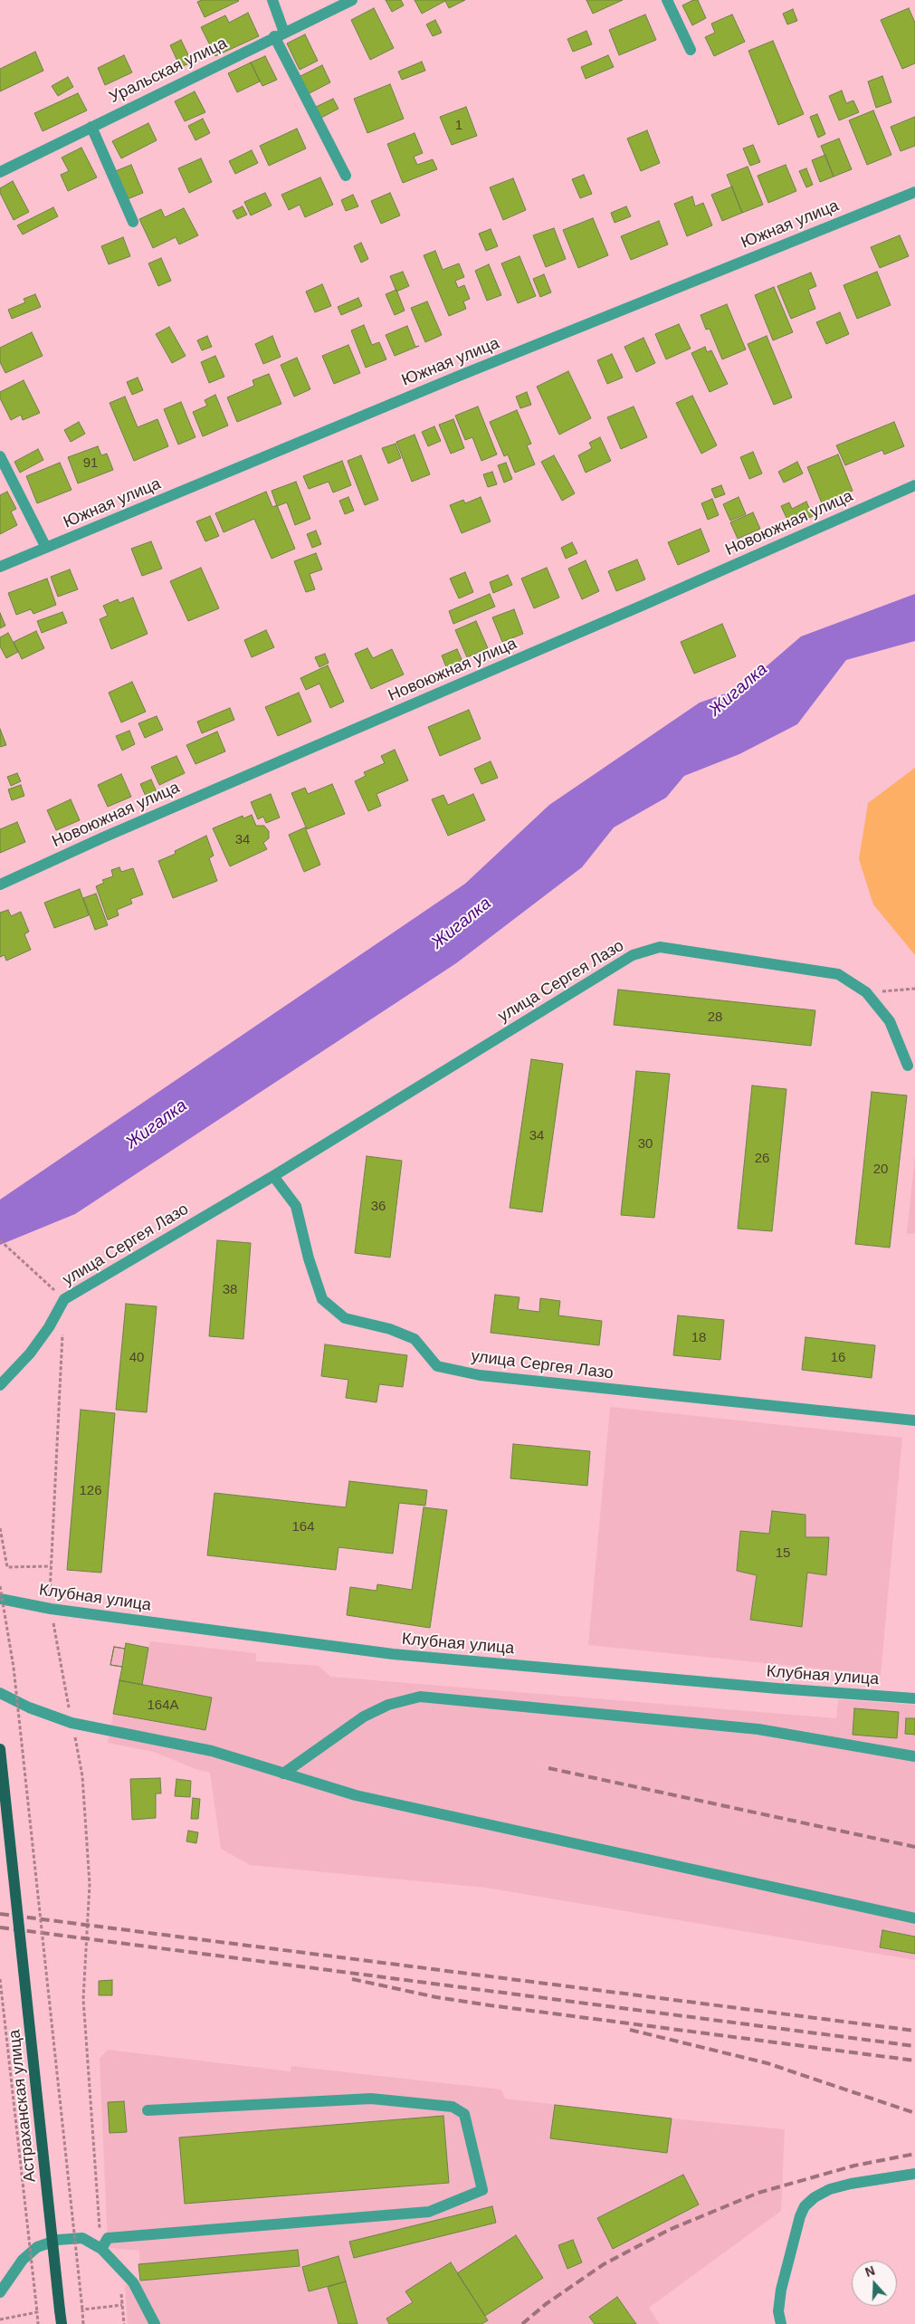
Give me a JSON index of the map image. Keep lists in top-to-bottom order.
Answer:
{
  "streets": {
    "main road": ["Астраханская улица"],
    "street": [
      "Уральская улица",
      "Южная улица",
      "Новоюжная улица",
      "улица Сергея Лазо",
      "Клубная улица"
    ]
  },
  "water": ["Жигалка"],
  "house_numbers": [
    "1",
    "91",
    "34",
    "28",
    "34",
    "30",
    "26",
    "20",
    "36",
    "38",
    "18",
    "40",
    "16",
    "126",
    "164",
    "15",
    "164А"
  ],
  "north": "top"
}
